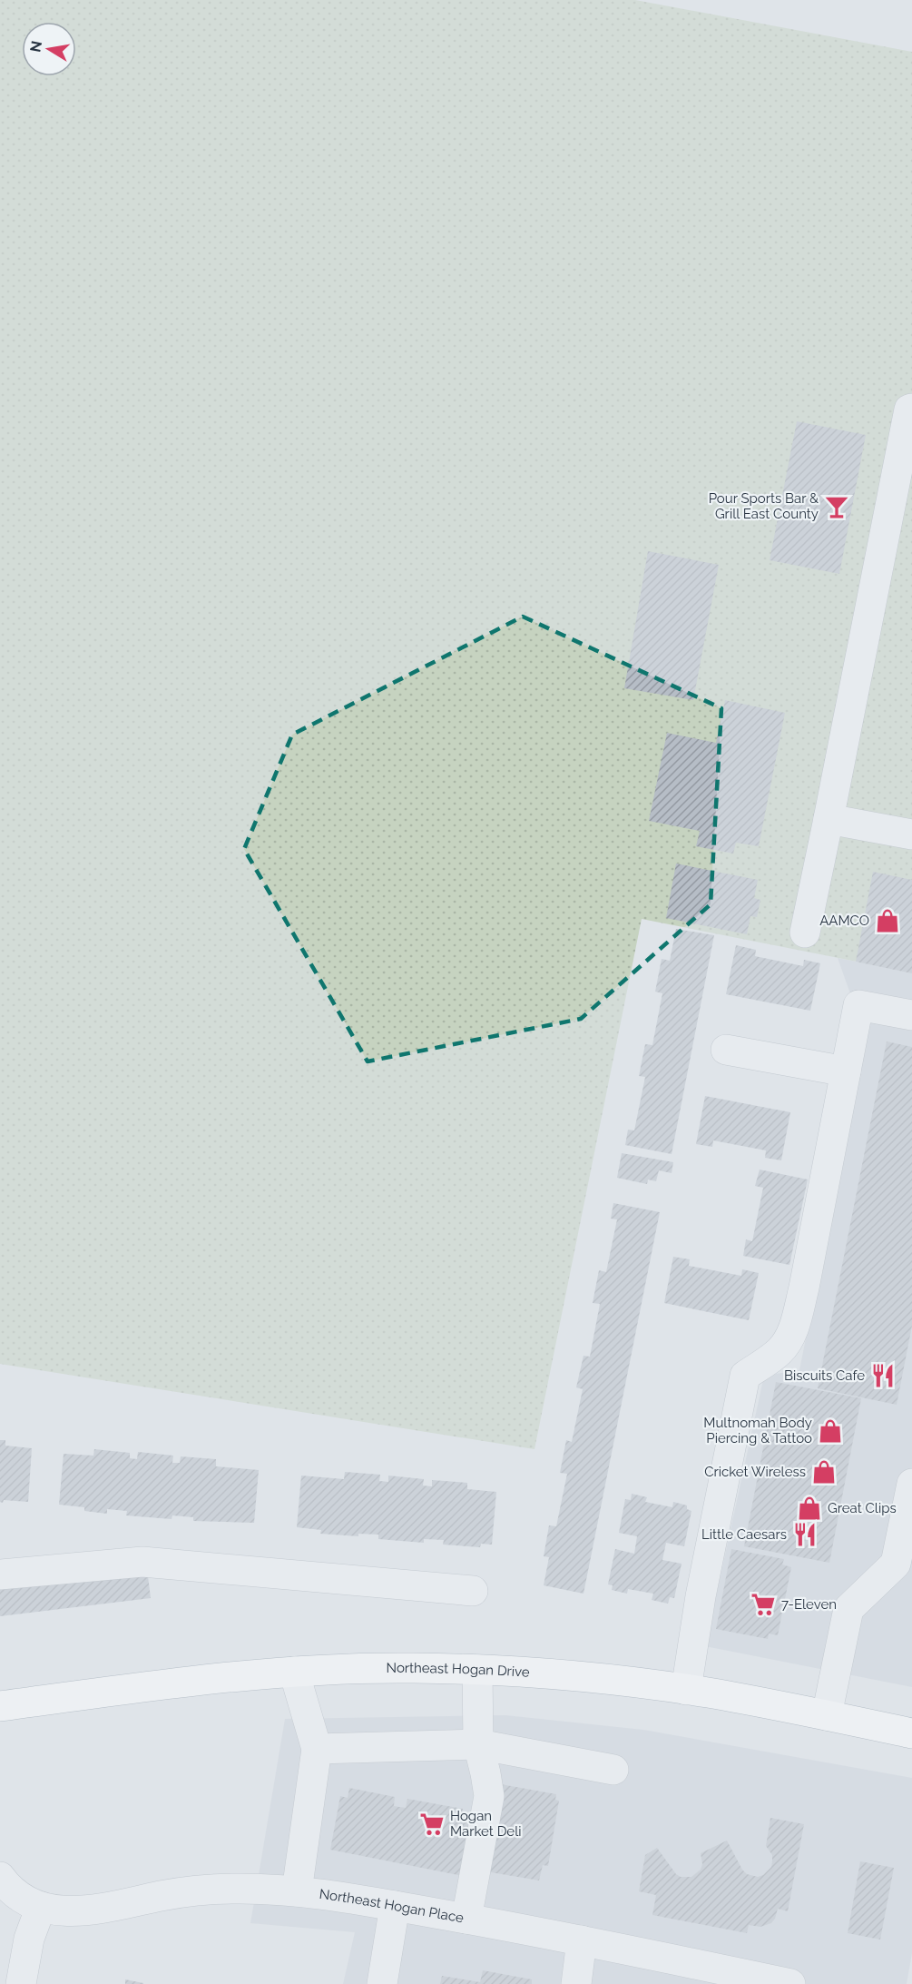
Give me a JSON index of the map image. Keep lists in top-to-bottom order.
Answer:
{
  "streets": {
    "highway": ["Northeast Hogan Drive"],
    "street": ["Northeast Hogan Place"]
  },
  "places": {
    "bar": ["Pour Sports Bar & Grill East County"],
    "shop": [
      "AAMCO",
      "Multnomah Body Piercing & Tattoo",
      "Cricket Wireless",
      "Great Clips"
    ],
    "restaurant": ["Biscuits Cafe", "Little Caesars"],
    "supermarket": ["7-Eleven", "Hogan Market Deli"]
  },
  "north": "left"
}
